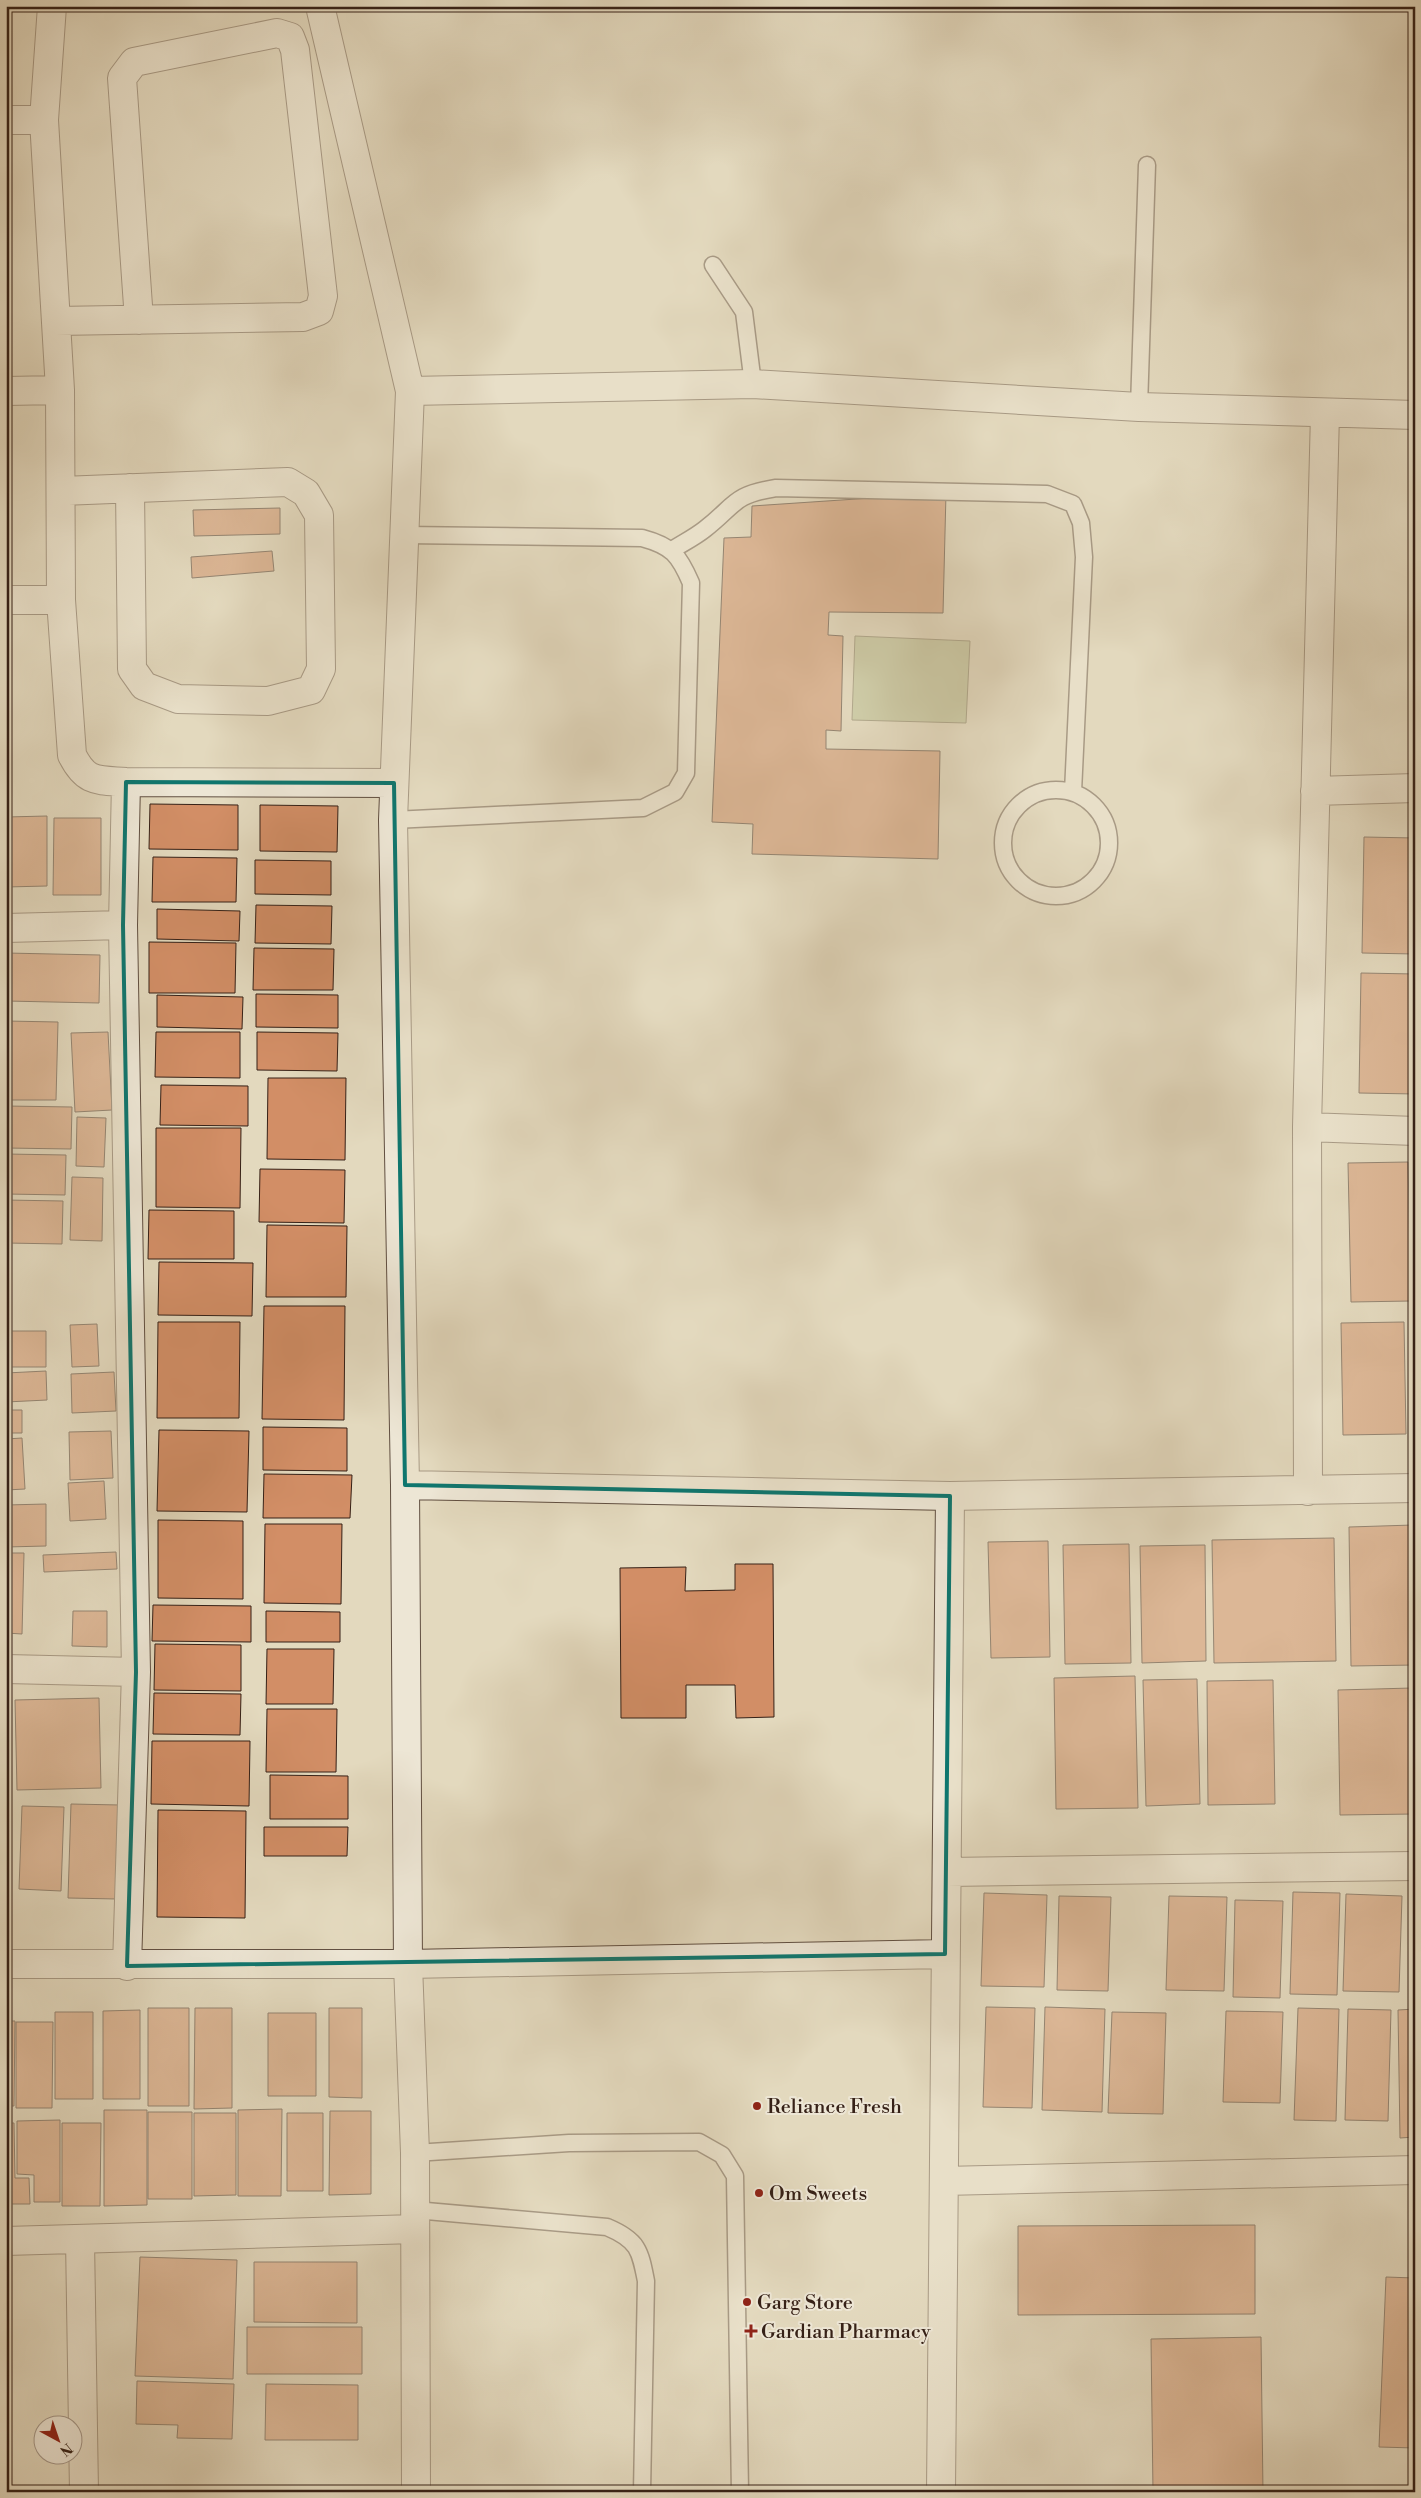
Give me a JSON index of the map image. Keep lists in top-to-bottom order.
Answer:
{
  "places": {
    "other": ["Reliance Fresh", "Om Sweets", "Garg Store"],
    "health": ["Gardian Pharmacy"]
  },
  "north": "bottom right"
}
